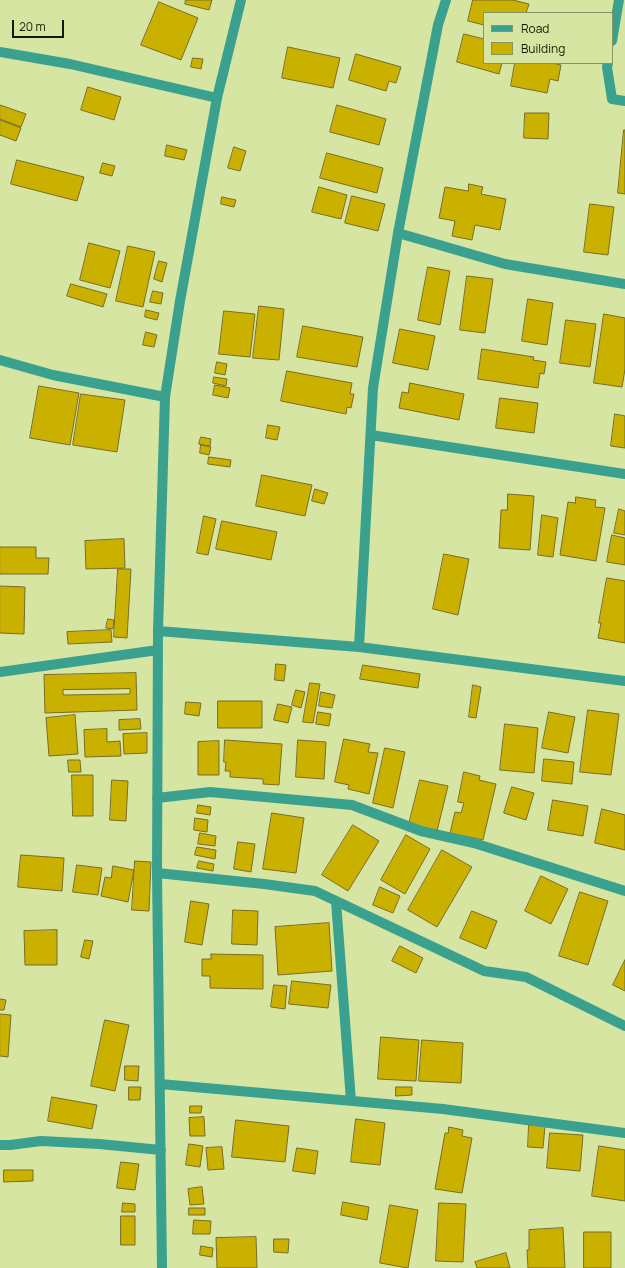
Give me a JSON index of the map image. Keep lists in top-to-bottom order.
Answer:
{
  "legend": ["Road", "Building"],
  "scale_bar": "20 m"
}
